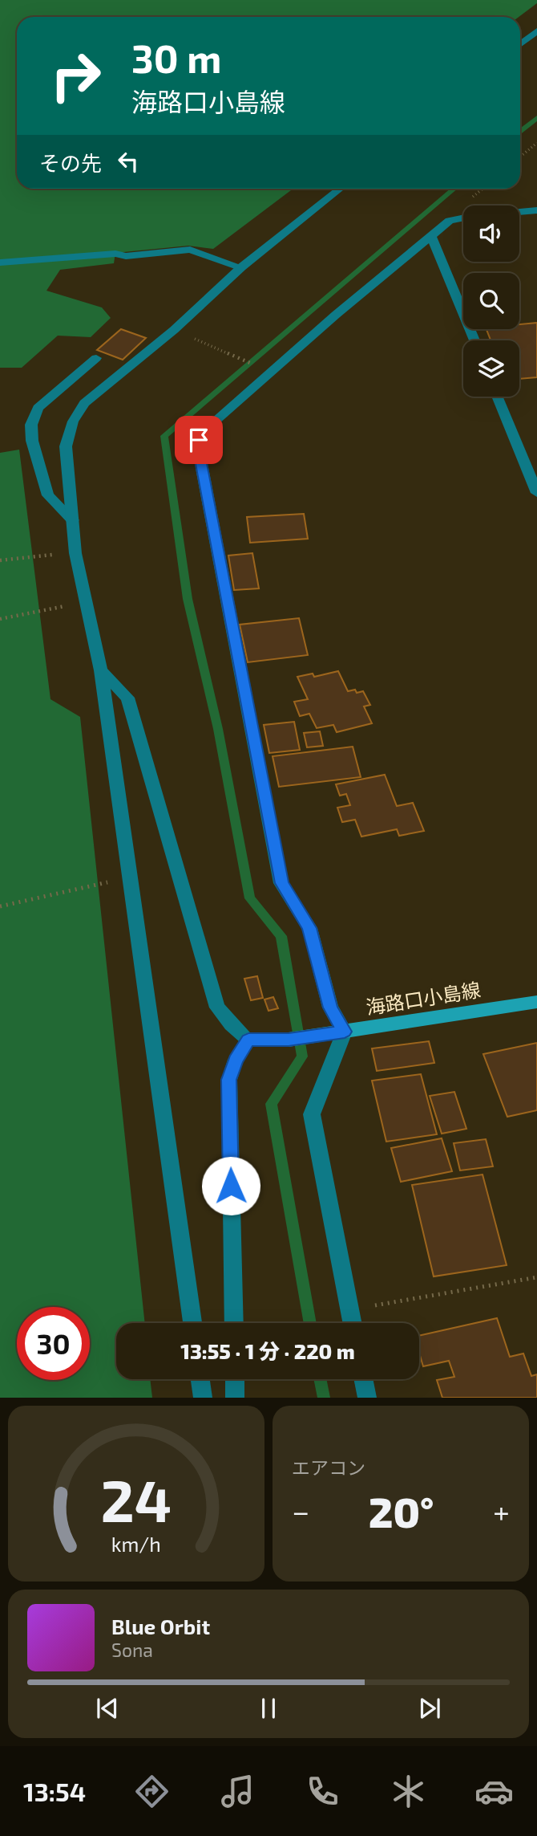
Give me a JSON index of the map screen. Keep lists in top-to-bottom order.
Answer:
{
  "streets": {
    "main road": ["海路口小島線"]
  },
  "page": {
    "turn": ["30 m", "海路口小島線"],
    "then": "その先",
    "limit": "30",
    "trip": "13:55 · 1 分 · 220 m",
    "tile": "エアコン",
    "heat": ["−", "20°", "+"],
    "song": ["Blue Orbit", "Sona"],
    "tabs": "13:54",
    "gauge": ["24", "km/h"]
  }
}
